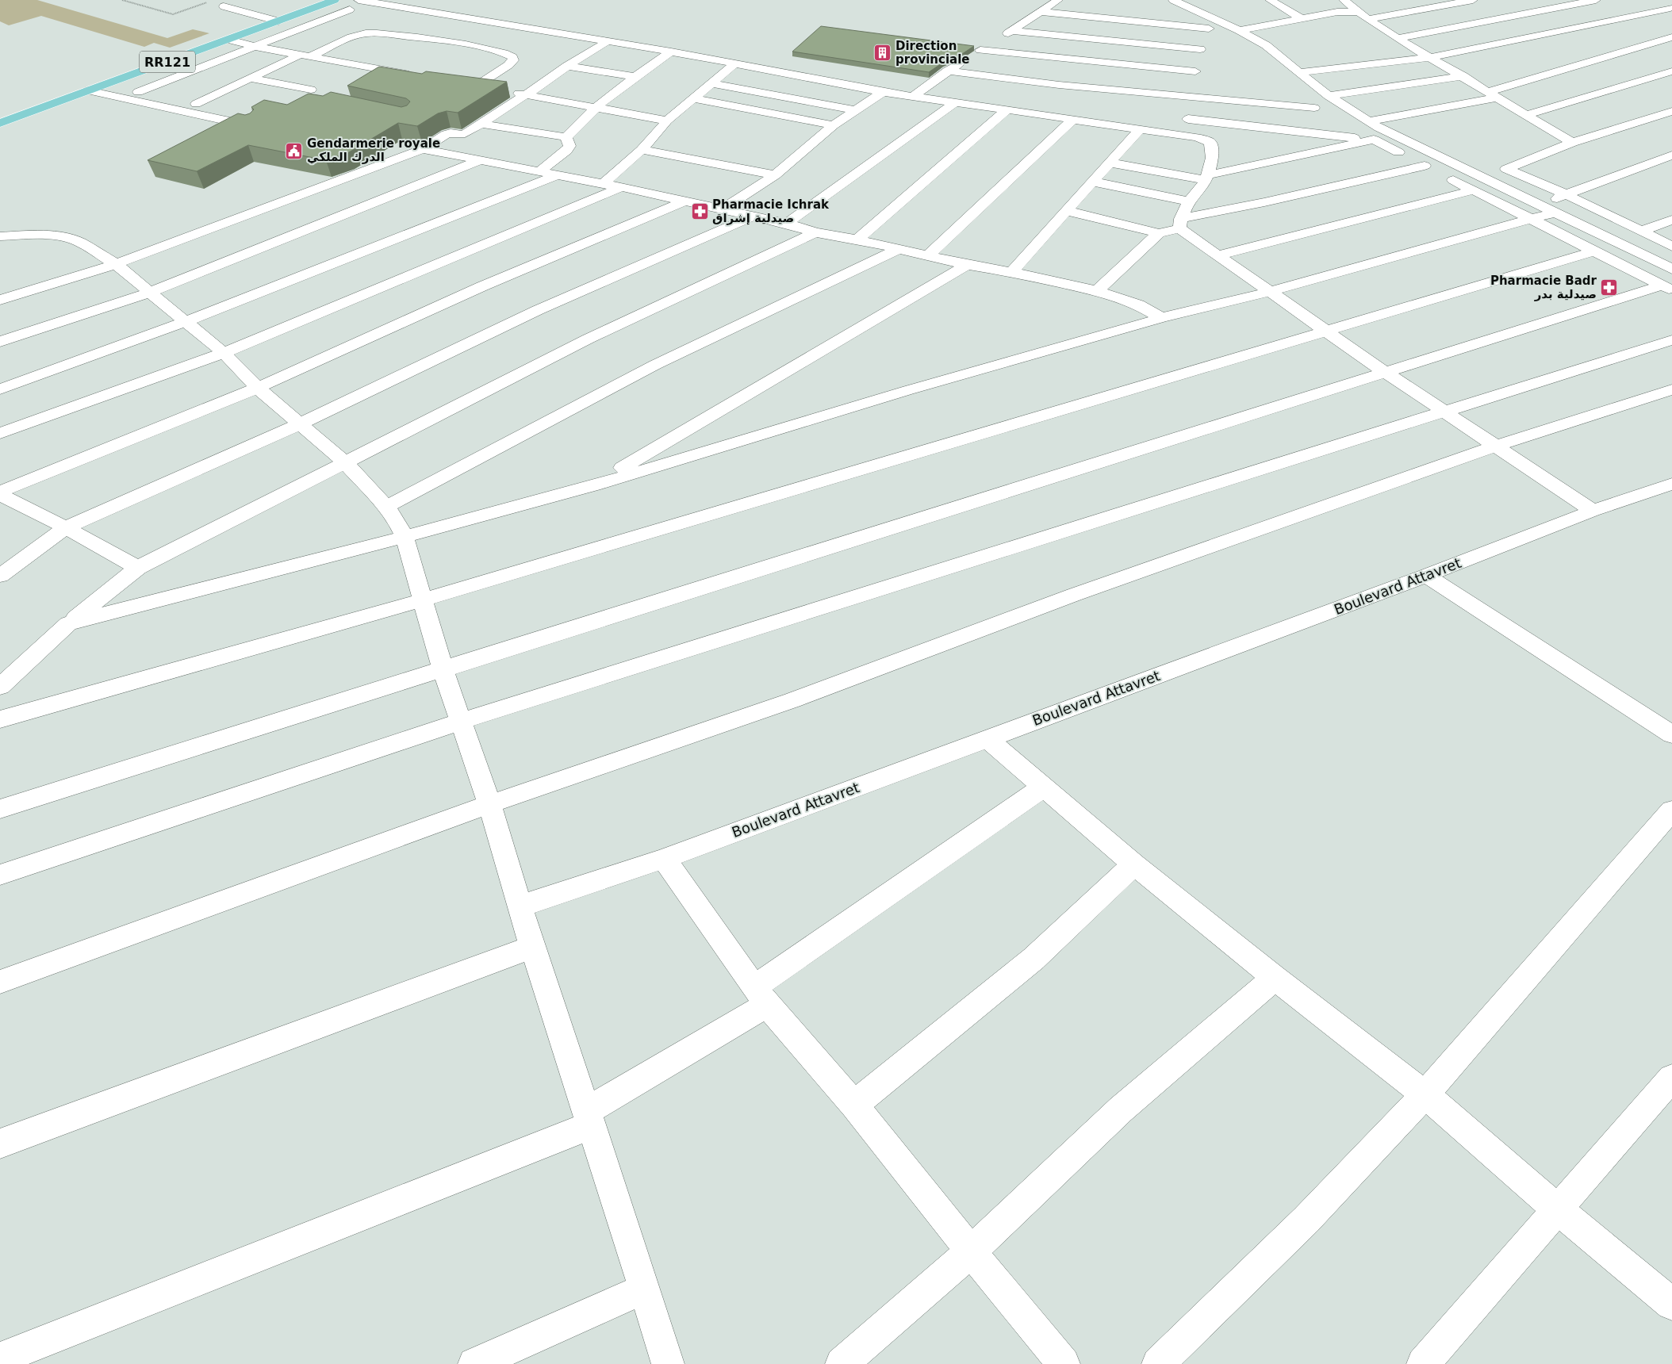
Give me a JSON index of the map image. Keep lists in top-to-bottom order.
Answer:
{
  "streets": {
    "main road": ["RR121"],
    "street": ["Boulevard Attavret"]
  },
  "places": {
    "building": ["Direction provinciale"],
    "public building": ["Gendarmerie royale الدرك الملكي"],
    "pharmacy": ["Pharmacie Ichrak صيدلية إشراق", "Pharmacie Badr صيدلية بدر"]
  }
}
